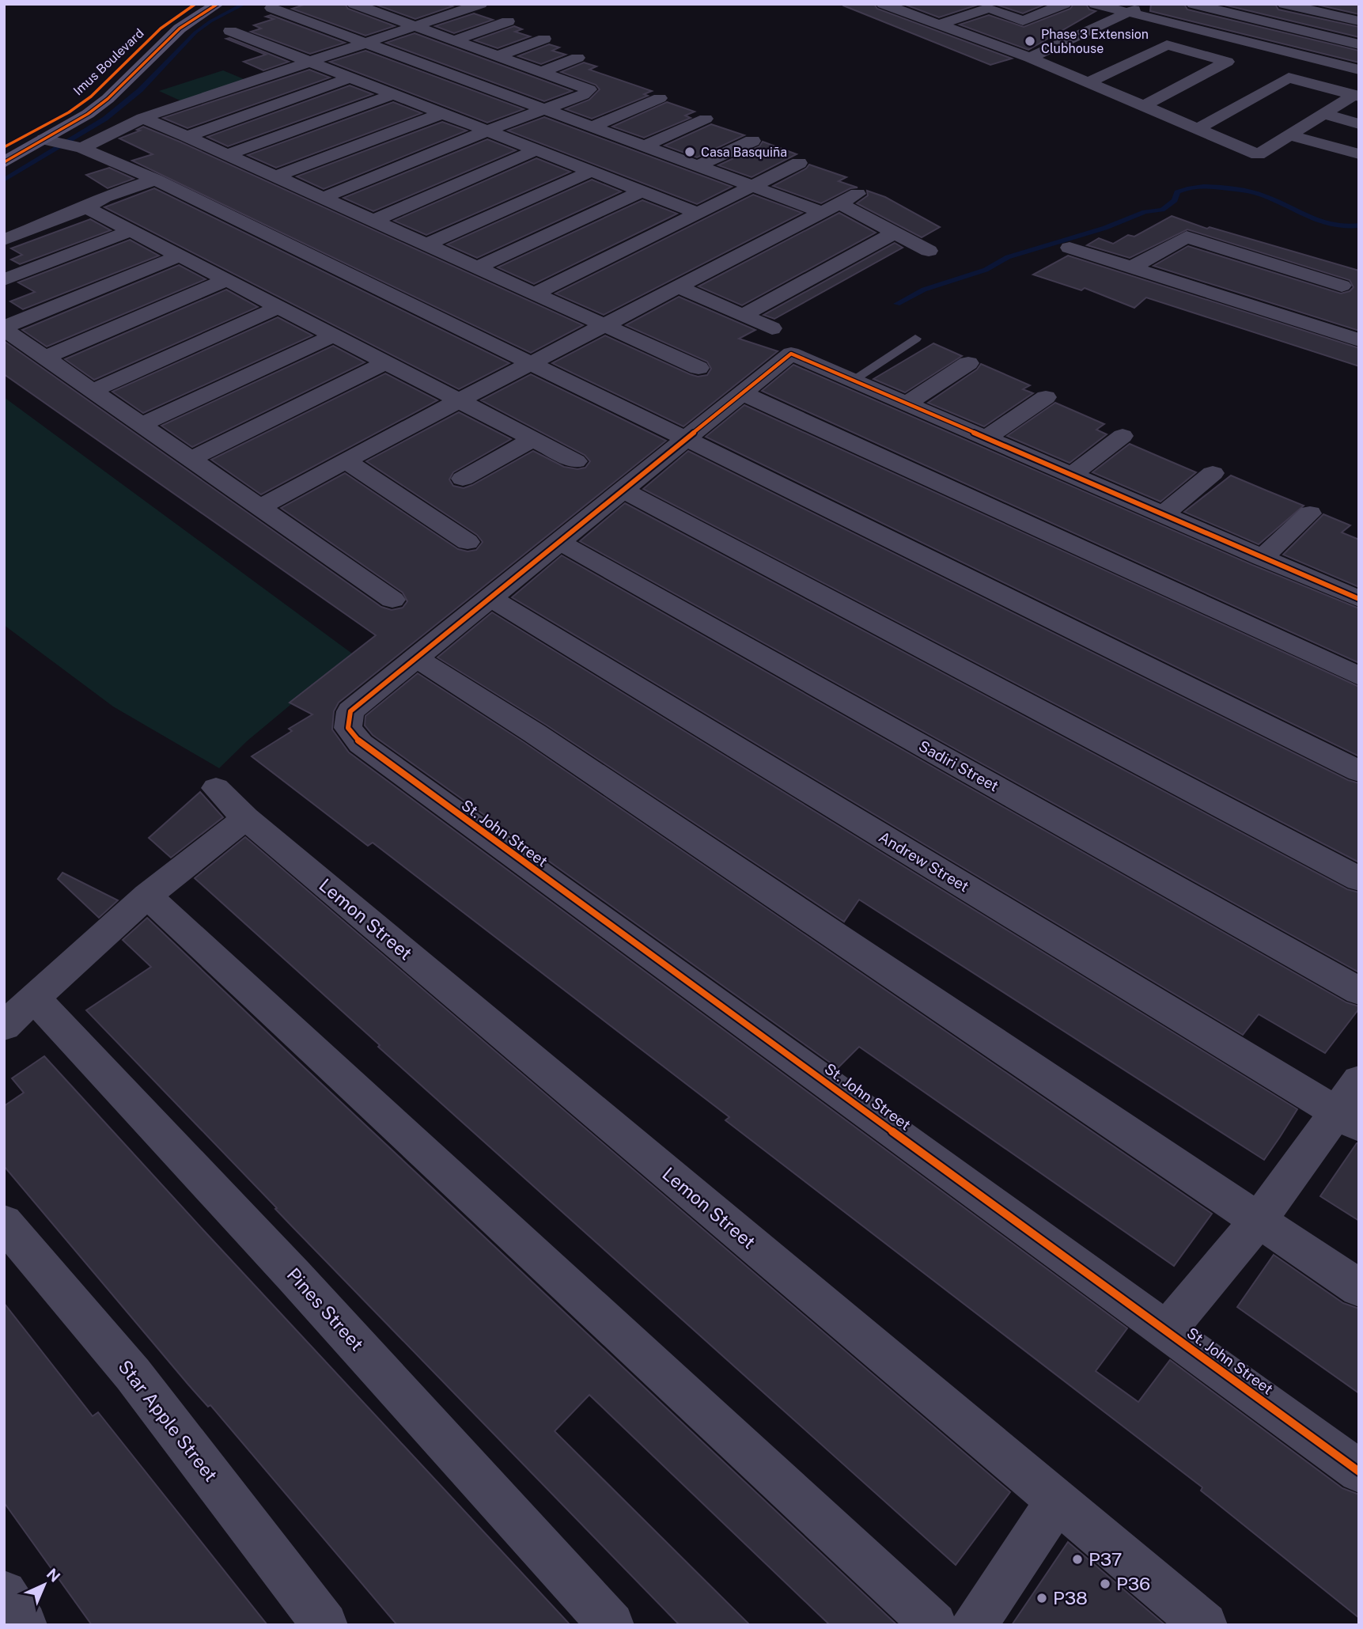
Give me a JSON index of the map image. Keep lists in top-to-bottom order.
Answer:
{
  "streets": {
    "main road": ["Imus Boulevard"],
    "street": [
      "Sadiri Street",
      "St. John Street",
      "Andrew Street",
      "Lemon Street",
      "Pines Street",
      "Star Apple Street"
    ]
  },
  "places": [
    "Phase 3 Extension Clubhouse",
    "Casa Basquiña",
    "P37",
    "P36",
    "P38"
  ],
  "north": "top right"
}
